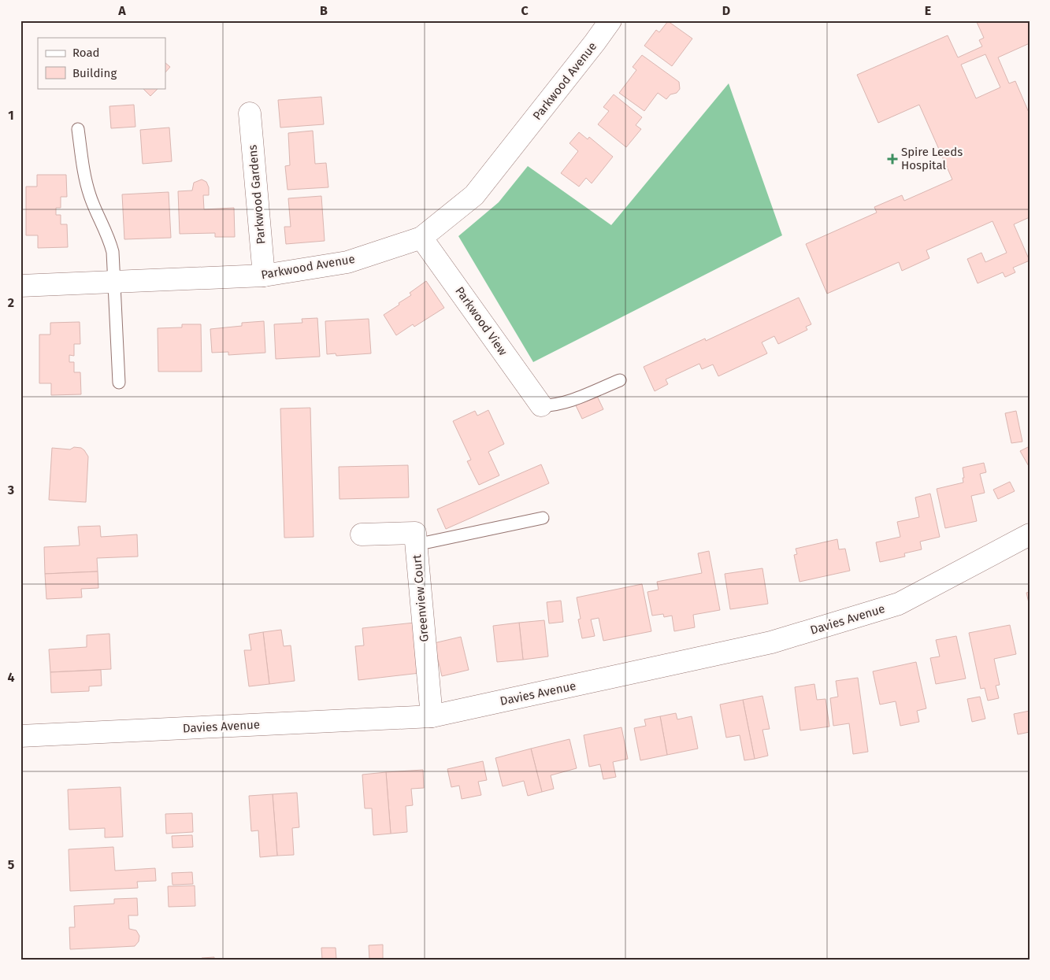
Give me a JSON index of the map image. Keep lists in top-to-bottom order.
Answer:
{
  "streets": {
    "street": [
      "Parkwood Avenue",
      "Parkwood Gardens",
      "Parkwood View",
      "Greenview Court",
      "Davies Avenue"
    ]
  },
  "crossings": [
    ["Parkwood Avenue", "Parkwood Gardens"],
    ["Parkwood Avenue", "Parkwood View"],
    ["Greenview Court", "Davies Avenue"]
  ],
  "places": {
    "health": ["Spire Leeds Hospital"]
  },
  "legend": ["Road", "Building"],
  "grid": {
    "columns": [
      "A",
      "B",
      "C",
      "D",
      "E"
    ],
    "rows": [
      "1",
      "2",
      "3",
      "4",
      "5"
    ]
  }
}
